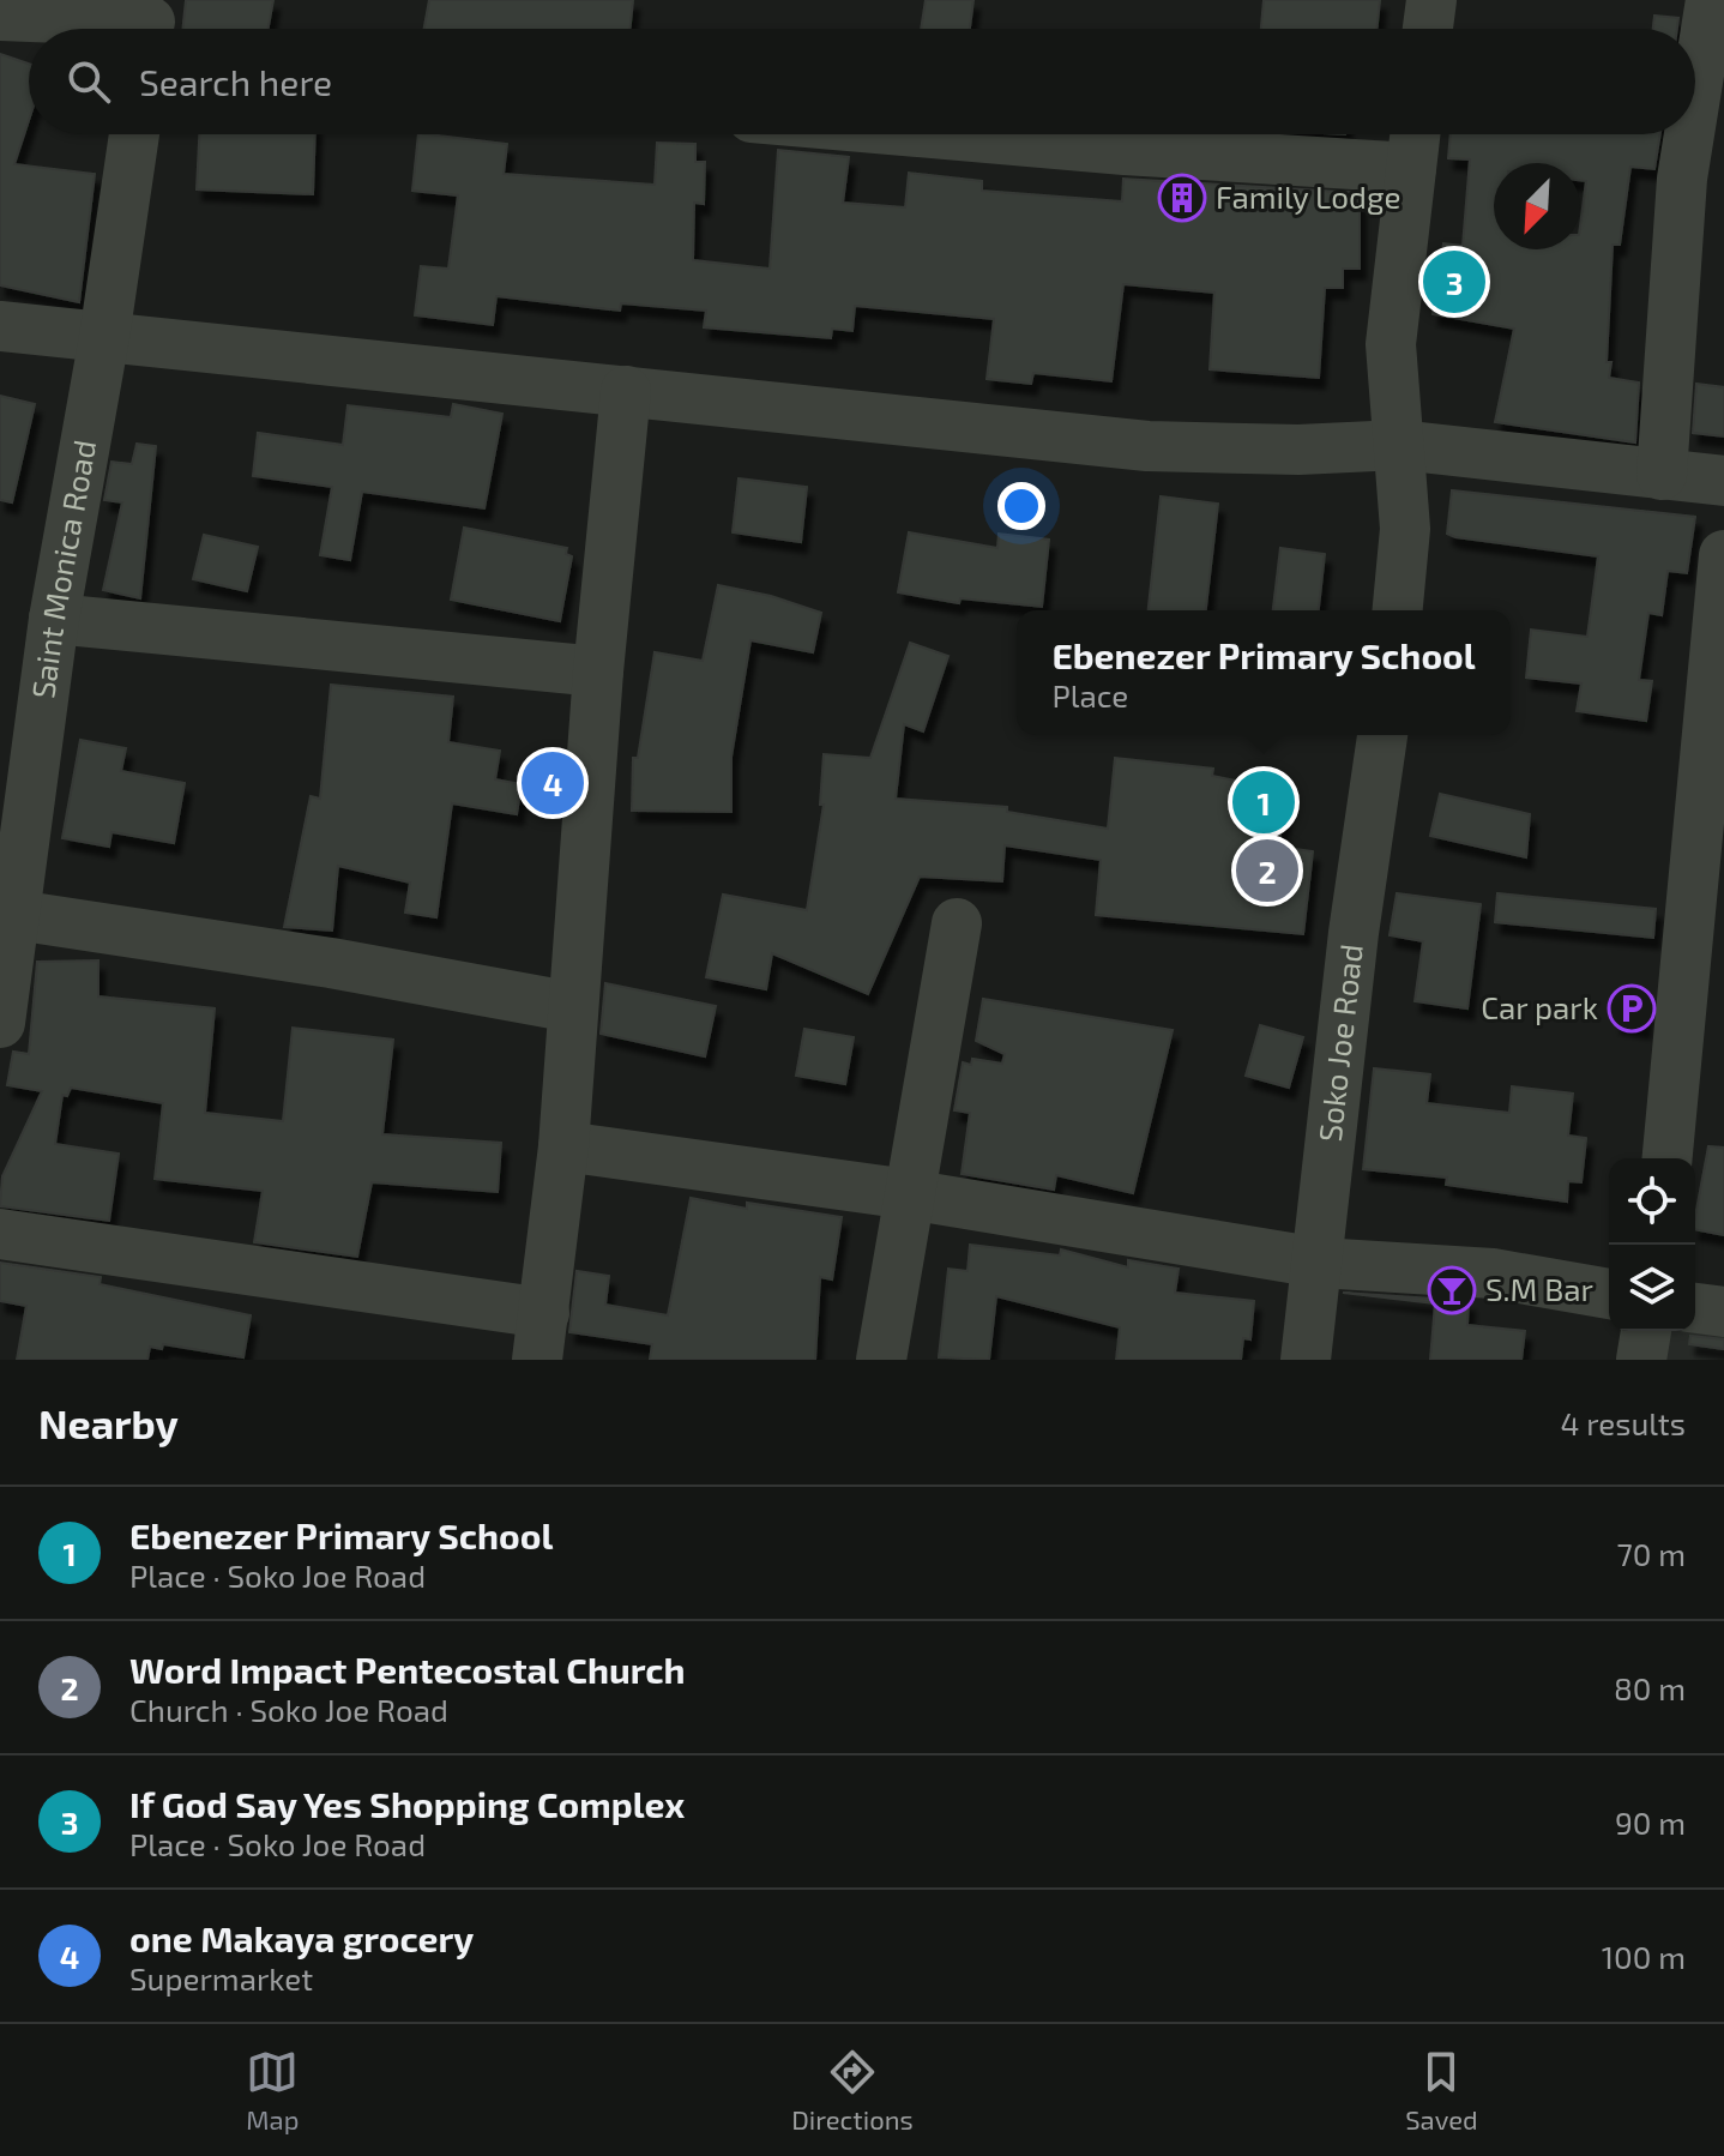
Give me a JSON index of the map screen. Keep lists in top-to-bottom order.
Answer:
{
  "streets": {
    "street": ["Saint Monica Road", "Soko Joe Road"]
  },
  "places": {
    "building": ["Family Lodge"],
    "parking": ["Car park"],
    "bar": ["S.M Bar"]
  },
  "north": "bottom left",
  "page": {
    "search": "Search here",
    "pins": [
      "3",
      "4",
      "1",
      "2"
    ],
    "popup": ["Ebenezer Primary School", "Place"],
    "heading": ["Nearby", "4 results"],
    "list": [
      {
        "mark": "1",
        "name": "Ebenezer Primary School",
        "note": "Place · Soko Joe Road",
        "value": "70 m"
      },
      {
        "mark": "2",
        "name": "Word Impact Pentecostal Church",
        "note": "Church · Soko Joe Road",
        "value": "80 m"
      },
      {
        "mark": "3",
        "name": "If God Say Yes Shopping Complex",
        "note": "Place · Soko Joe Road",
        "value": "90 m"
      },
      {
        "mark": "4",
        "name": "one Makaya grocery",
        "note": "Supermarket",
        "value": "100 m"
      }
    ],
    "nav": ["Map", "Directions", "Saved"]
  }
}
